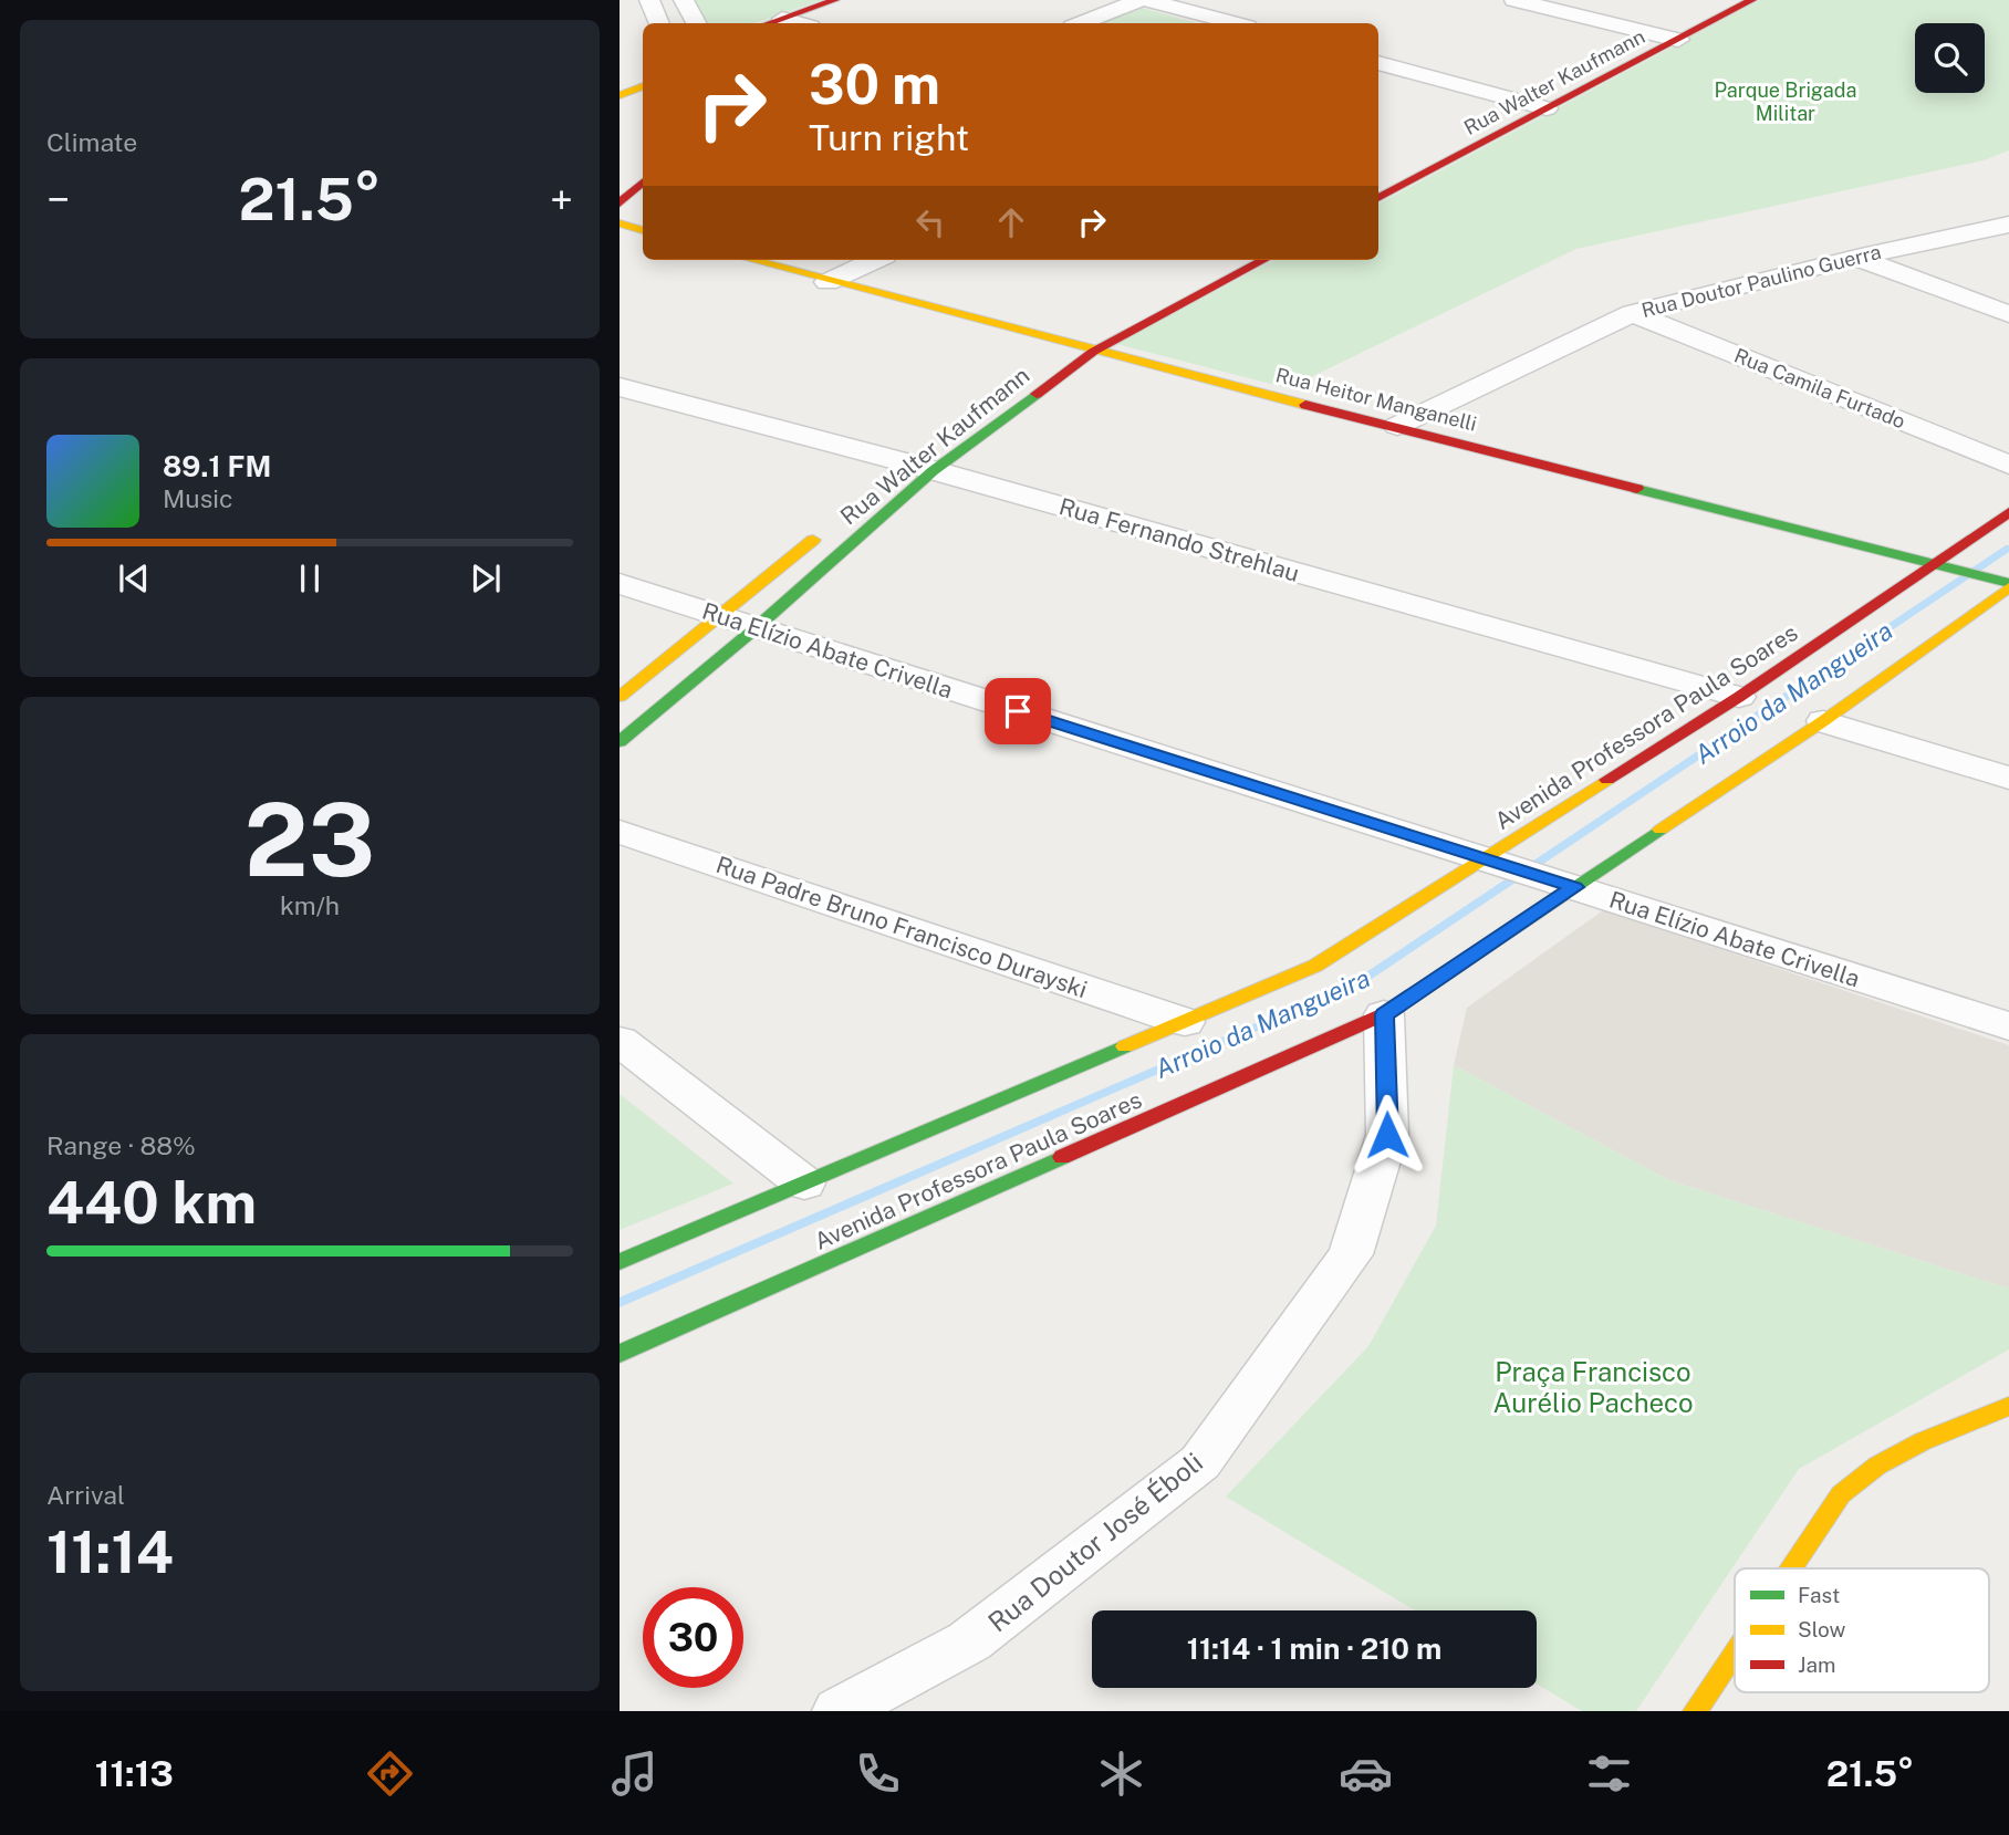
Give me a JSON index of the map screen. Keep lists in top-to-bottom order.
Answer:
{
  "streets": {
    "street": [
      "Rua Walter Kaufmann",
      "Rua Doutor Paulino Guerra",
      "Rua Camila Furtado",
      "Rua Heitor Manganelli",
      "Rua Fernando Strehlau",
      "Rua Elízio Abate Crivella",
      "Avenida Professora Paula Soares",
      "Rua Padre Bruno Francisco Durayski",
      "Rua Doutor José Éboli"
    ]
  },
  "crossings": [
    ["Rua Walter Kaufmann", "Rua Heitor Manganelli"],
    ["Rua Walter Kaufmann", "Rua Fernando Strehlau"],
    ["Rua Walter Kaufmann", "Rua Elízio Abate Crivella"],
    ["Rua Doutor Paulino Guerra", "Rua Camila Furtado"],
    ["Rua Doutor Paulino Guerra", "Rua Heitor Manganelli"],
    ["Rua Heitor Manganelli", "Avenida Professora Paula Soares"],
    ["Rua Fernando Strehlau", "Avenida Professora Paula Soares"],
    ["Rua Elízio Abate Crivella", "Avenida Professora Paula Soares"],
    ["Avenida Professora Paula Soares", "Rua Padre Bruno Francisco Durayski"],
    ["Avenida Professora Paula Soares", "Rua Doutor José Éboli"]
  ],
  "water": ["Arroio da Mangueira"],
  "parks": ["Parque Brigada Militar", "Praça Francisco Aurélio Pacheco"],
  "legend": ["Fast", "Slow", "Jam"],
  "page": {
    "tile": [
      "Climate",
      ["23", "km/h"],
      ["Range · 88%", "440 km"],
      ["Arrival", "11:14"]
    ],
    "turn": ["30 m", "Turn right"],
    "heat": ["−", "21.5°", "+"],
    "song": ["89.1 FM", "Music"],
    "limit": "30",
    "trip": "11:14 · 1 min · 210 m",
    "tabs": ["11:13", "21.5°"]
  }
}
